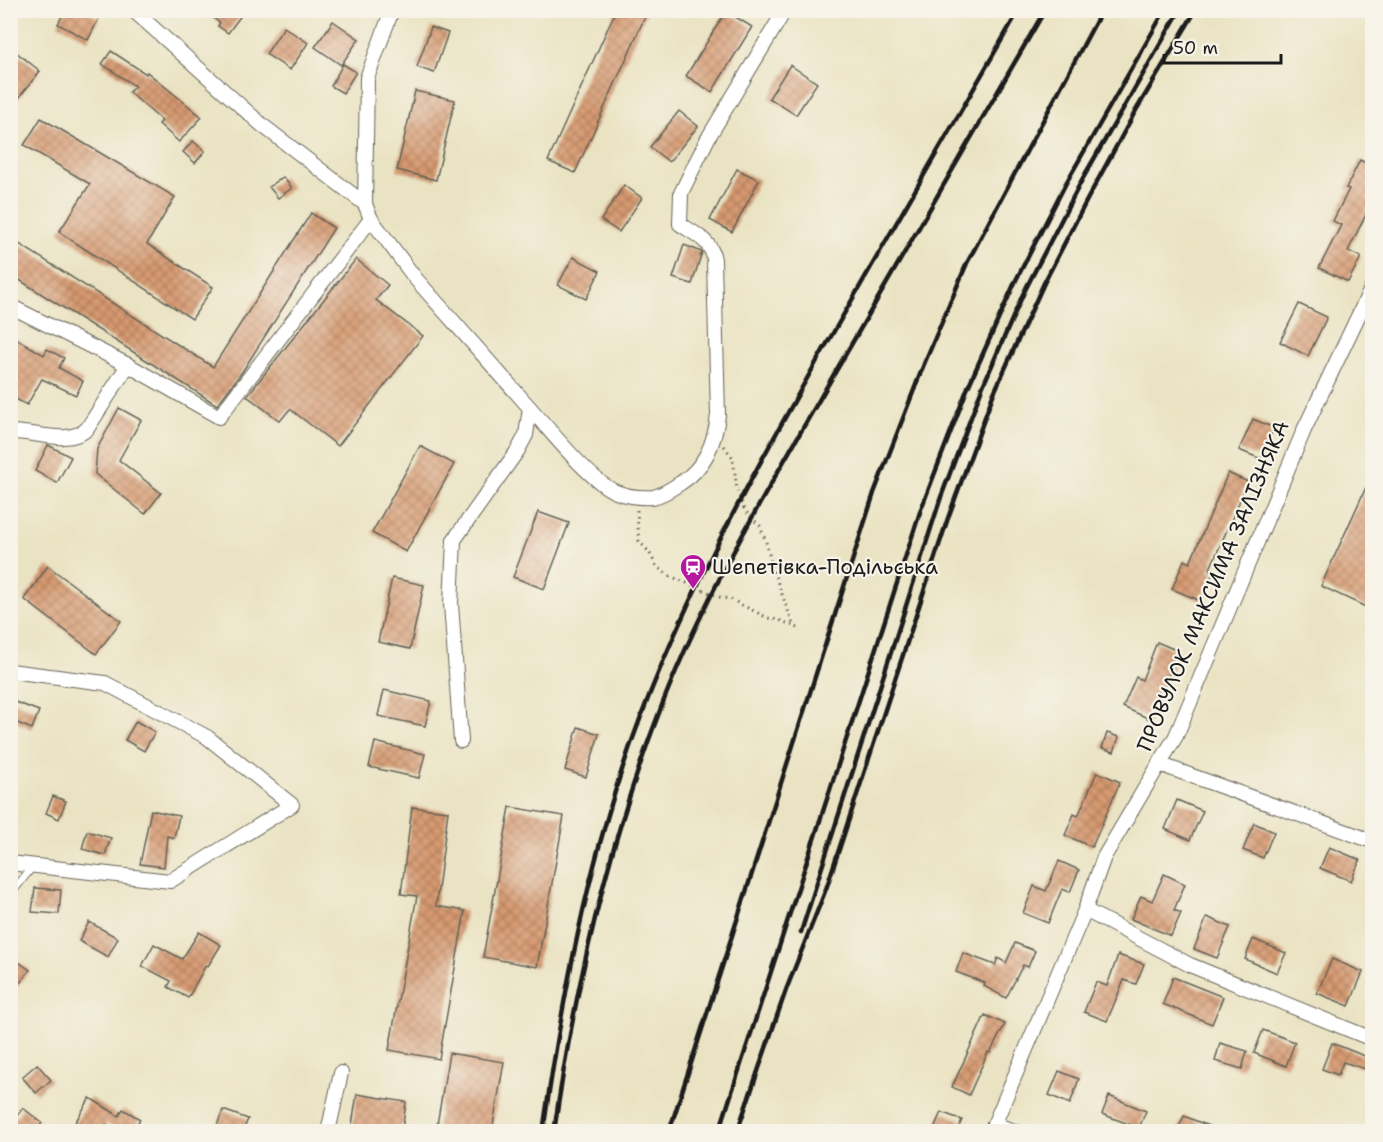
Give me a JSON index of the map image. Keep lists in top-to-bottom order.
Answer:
{
  "streets": {
    "street": ["ПРОВУЛОК МАКСИМА ЗАЛІЗНЯКА"]
  },
  "places": {
    "station": ["Шепетівка-Подільська"]
  },
  "scale_bar": "50 m"
}
